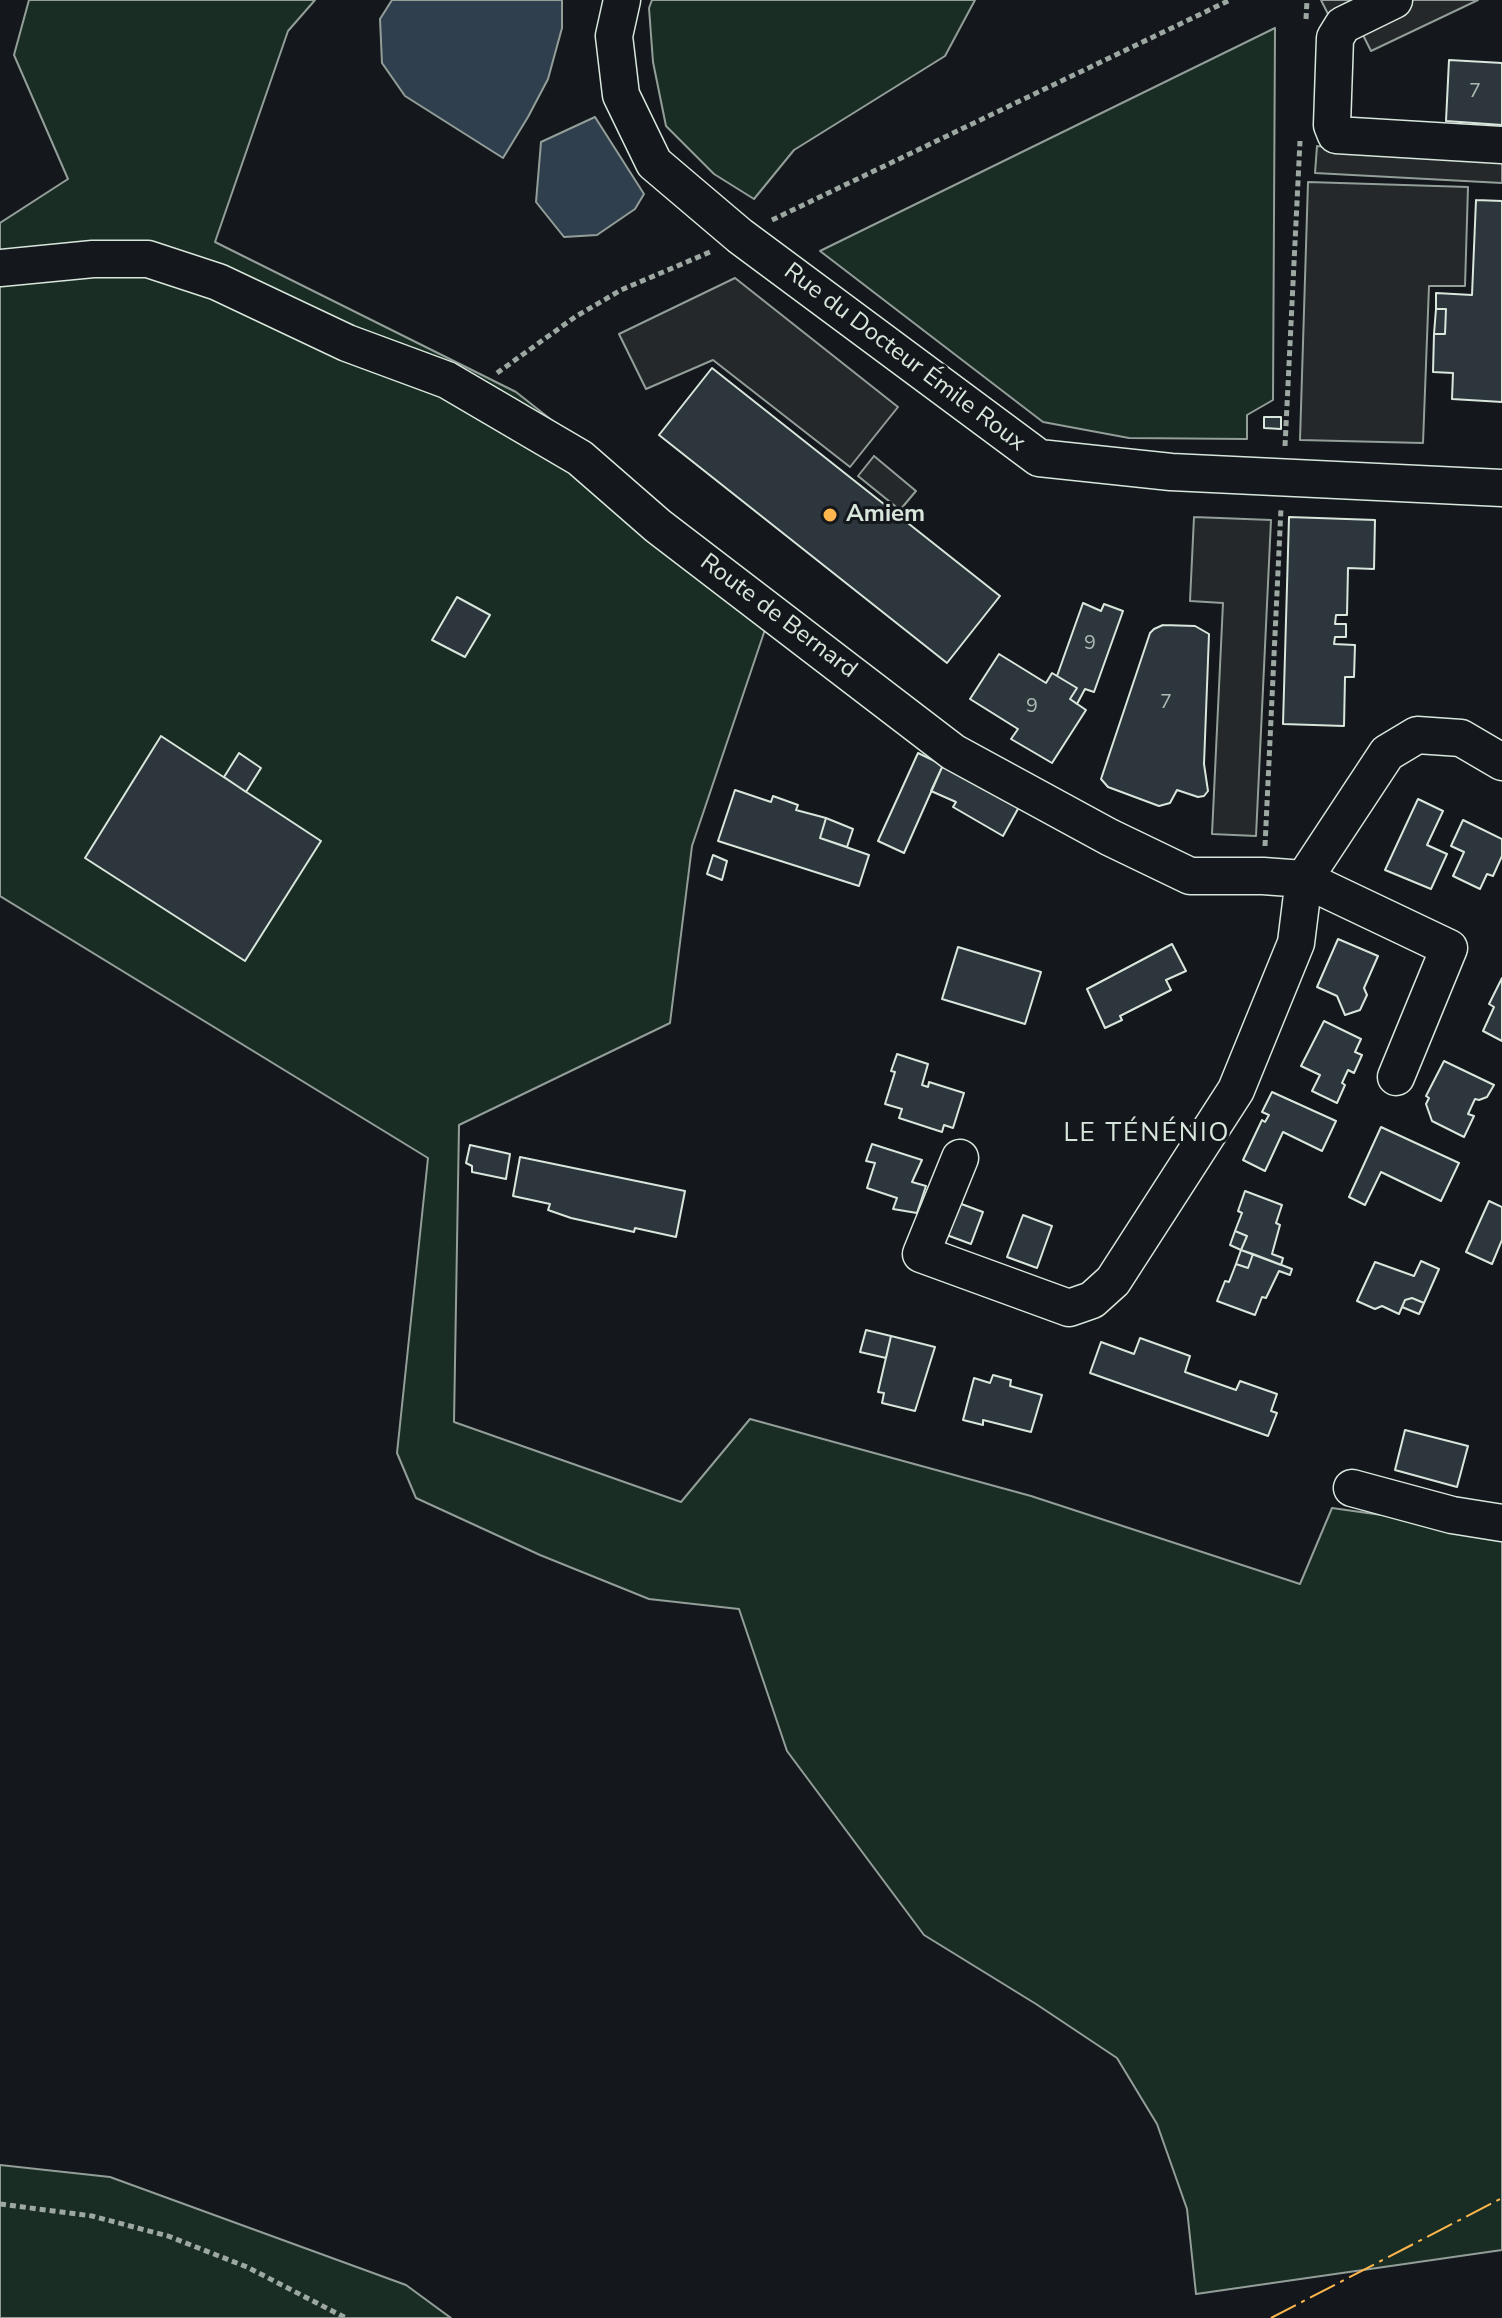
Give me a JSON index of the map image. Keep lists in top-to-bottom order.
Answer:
{
  "streets": {
    "street": ["Rue du Docteur Émile Roux", "Route de Bernard"]
  },
  "districts": ["LE TÉNÉNIO"],
  "places": ["Amiem"],
  "house_numbers": [
    "7",
    "9",
    "7",
    "9"
  ]
}
